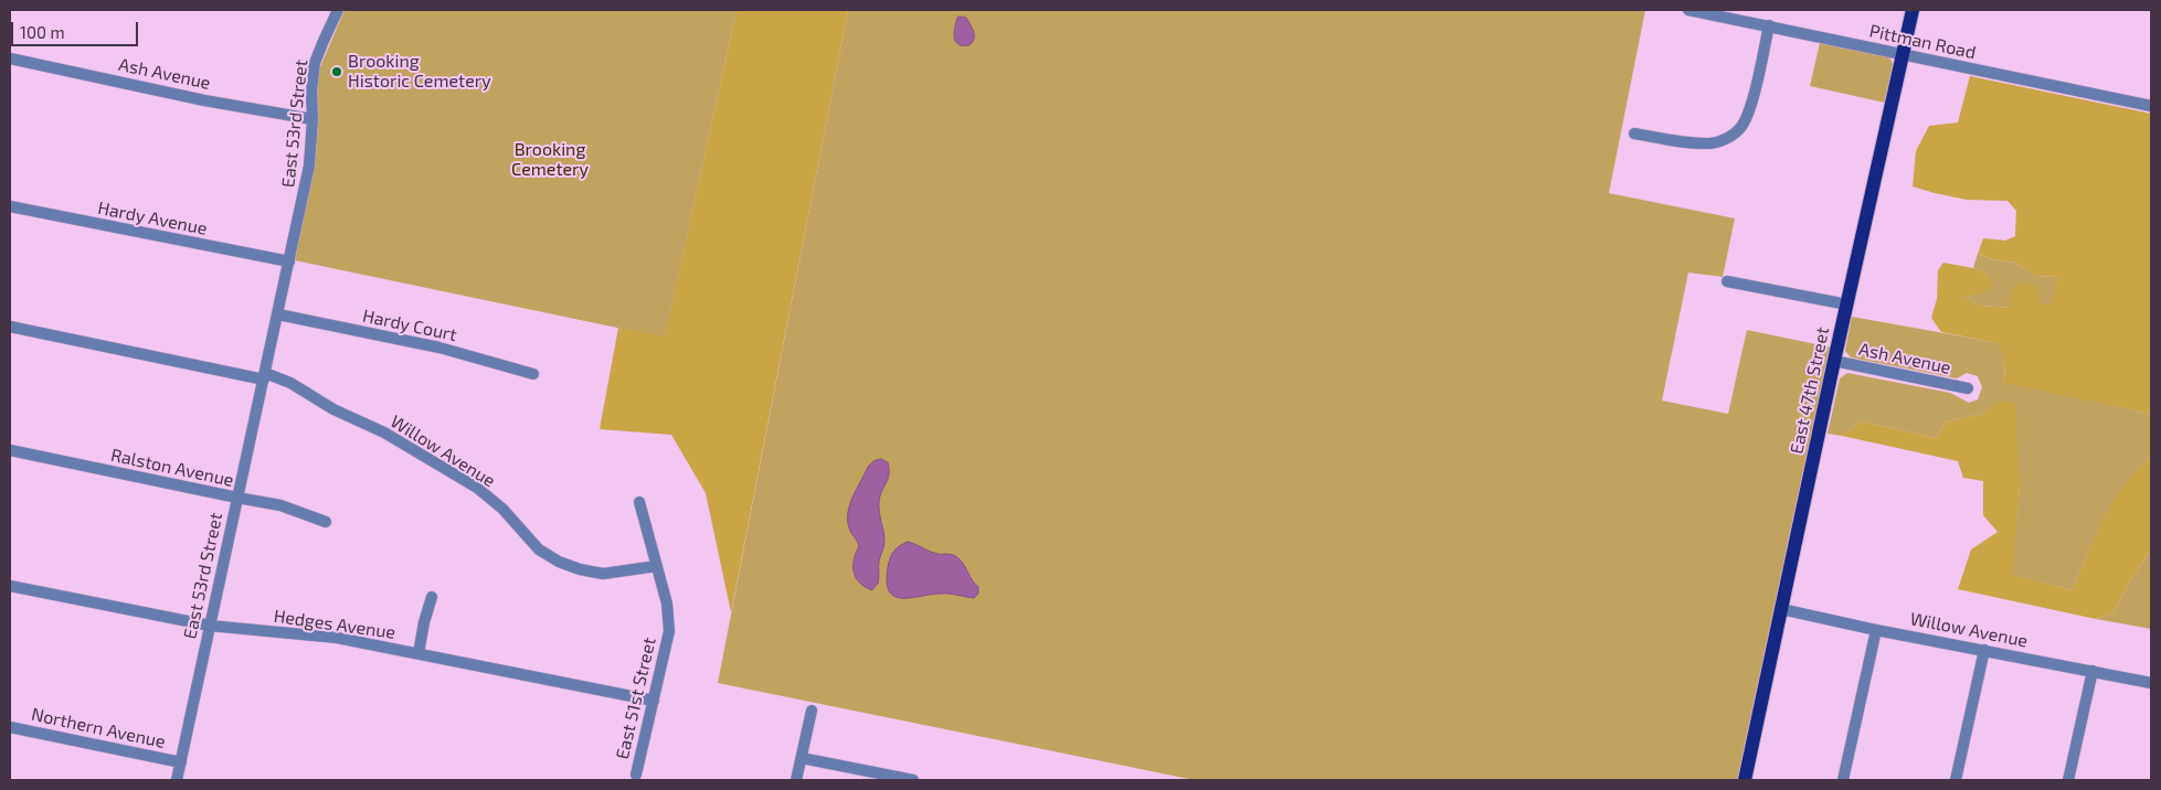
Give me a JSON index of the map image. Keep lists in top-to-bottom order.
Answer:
{
  "streets": {
    "main road": ["East 47th Street"],
    "street": [
      "Pittman Road",
      "Ash Avenue",
      "East 53rd Street",
      "Hardy Avenue",
      "Hardy Court",
      "Willow Avenue",
      "Ralston Avenue",
      "Hedges Avenue",
      "East 51st Street",
      "Northern Avenue"
    ]
  },
  "crossings": [
    ["Pittman Road", "East 47th Street"],
    ["Ash Avenue", "East 53rd Street"],
    ["Ash Avenue", "East 47th Street"],
    ["East 53rd Street", "Hardy Avenue"],
    ["East 53rd Street", "Hardy Court"],
    ["East 53rd Street", "Willow Avenue"],
    ["East 53rd Street", "Ralston Avenue"],
    ["East 53rd Street", "Hedges Avenue"],
    ["East 53rd Street", "Northern Avenue"],
    ["East 47th Street", "Willow Avenue"],
    ["Willow Avenue", "East 51st Street"],
    ["Hedges Avenue", "East 51st Street"]
  ],
  "parks": ["Brooking Cemetery"],
  "places": ["Brooking Historic Cemetery"],
  "scale_bar": "100 m"
}
